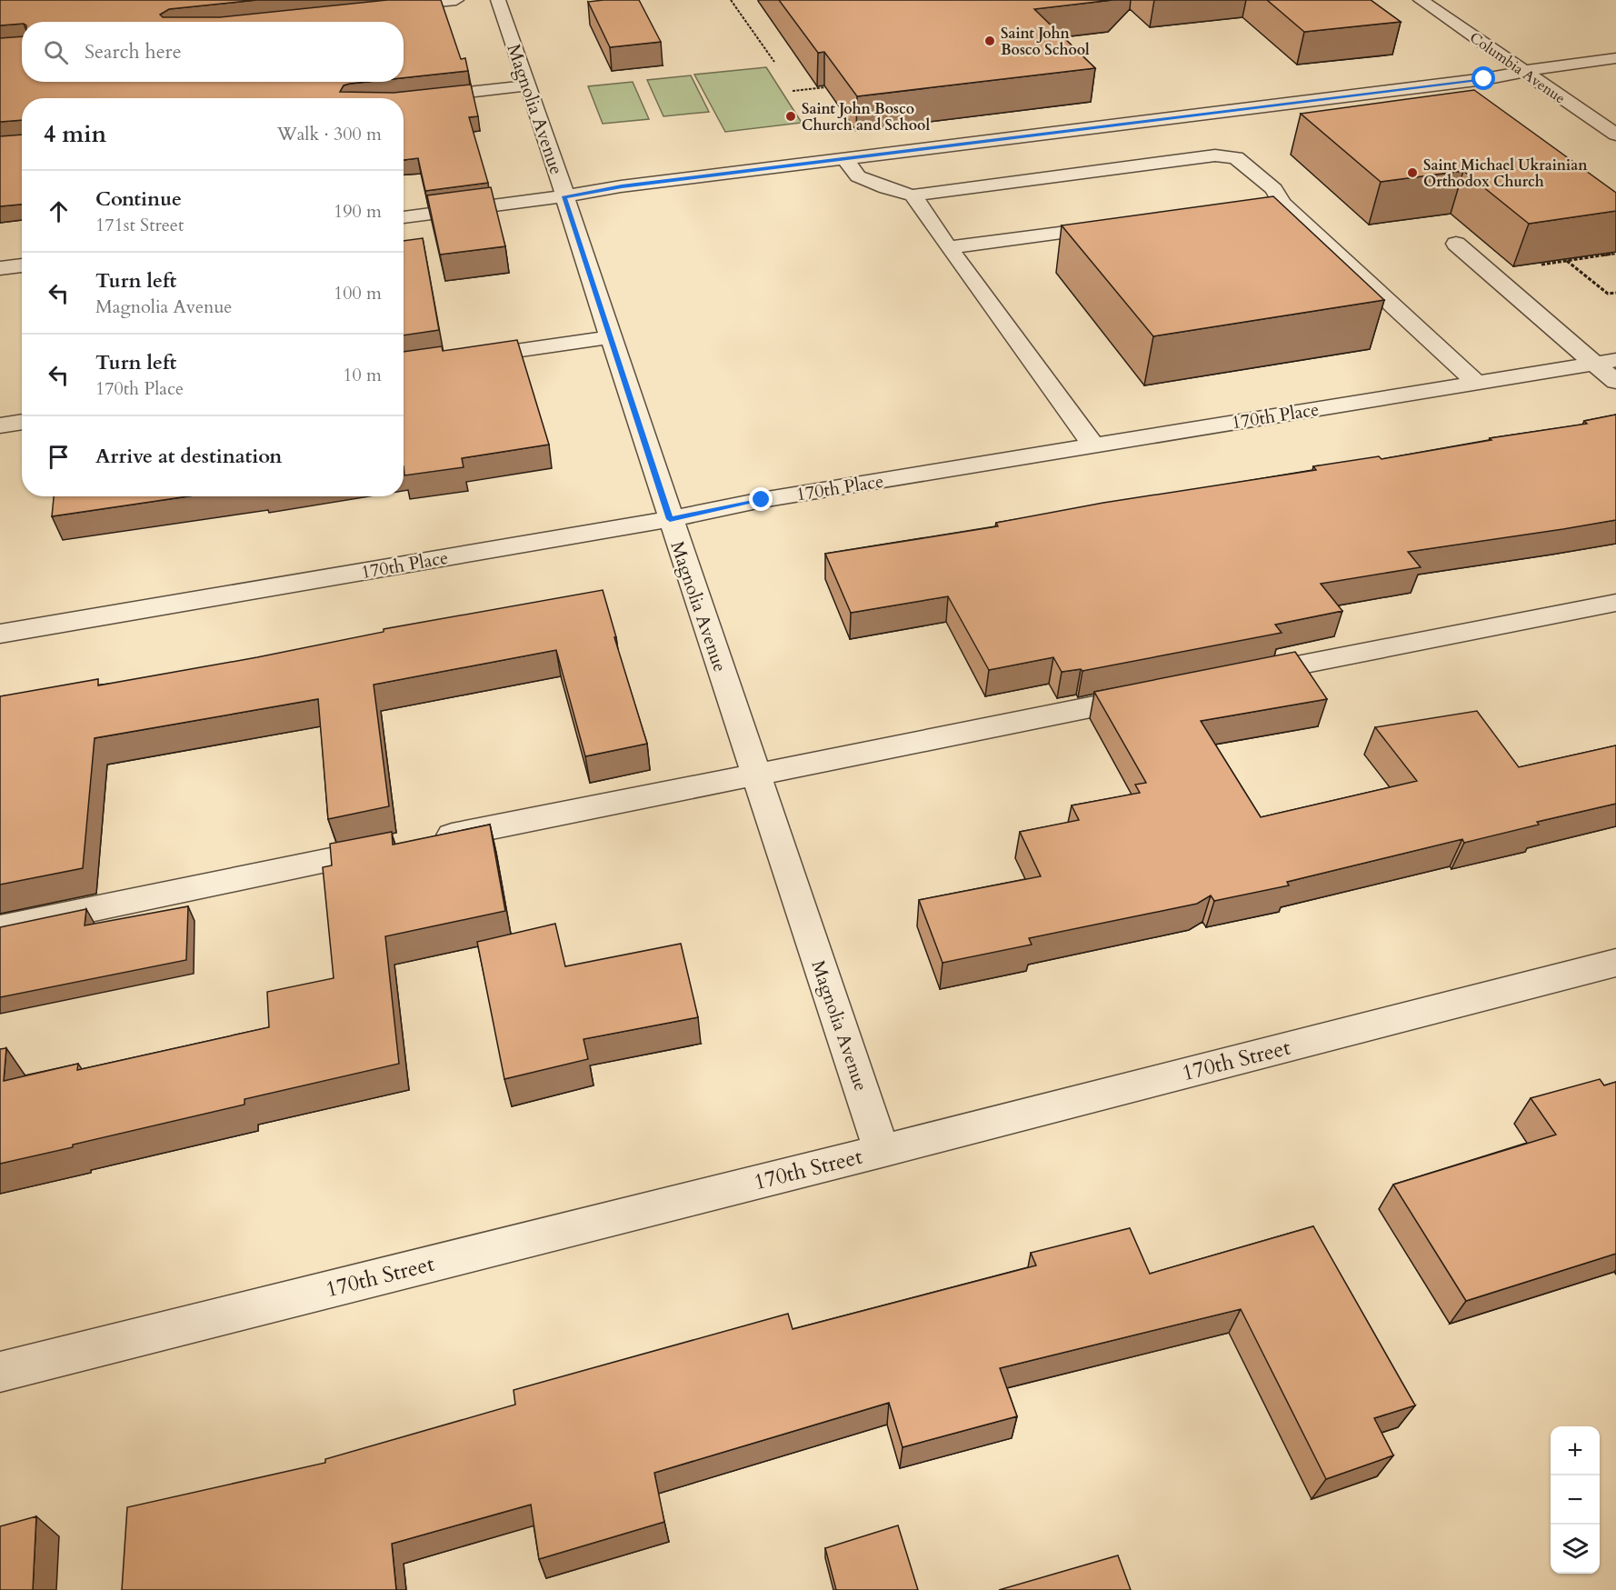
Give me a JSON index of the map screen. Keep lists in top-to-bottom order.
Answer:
{
  "streets": {
    "street": [
      "Columbia Avenue",
      "Magnolia Avenue",
      "170th Place",
      "170th Street"
    ]
  },
  "crossings": [
    ["Magnolia Avenue", "170th Place"],
    ["Magnolia Avenue", "170th Street"]
  ],
  "places": ["Saint John Bosco School", "Saint John Bosco Church and School", "Saint Michael Ukrainian Orthodox Church"],
  "page": {
    "search": "Search here",
    "heading": ["4 min", "Walk · 300 m"],
    "list": [
      ["Continue", "171st Street", "190 m"],
      ["Turn left", "Magnolia Avenue", "100 m"],
      ["Turn left", "170th Place", "10 m"],
      "Arrive at destination"
    ],
    "map_buttons": ["+", "−"]
  }
}
